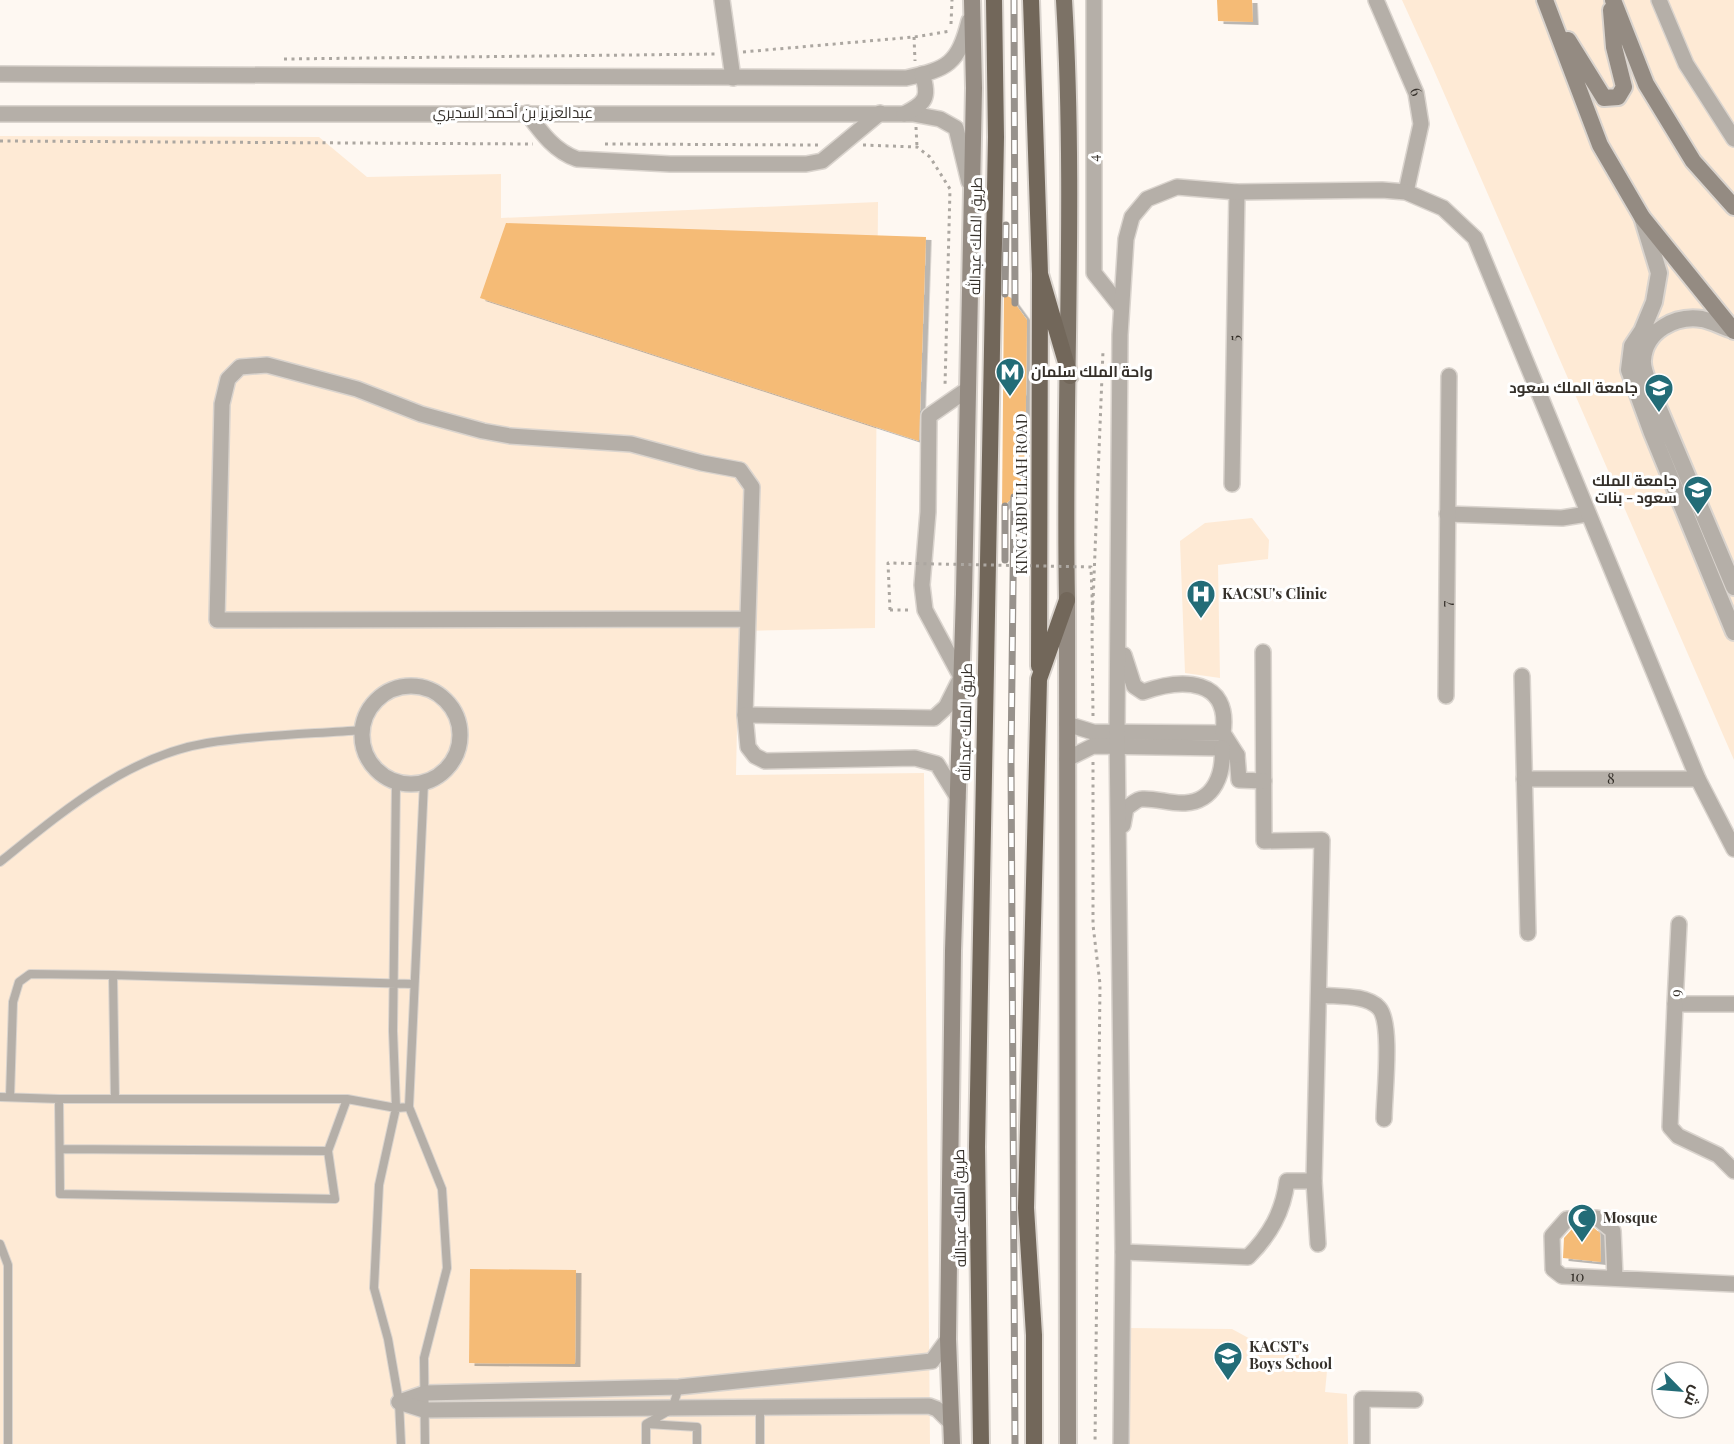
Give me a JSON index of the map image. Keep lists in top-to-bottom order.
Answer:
{
  "streets": {
    "highway": ["طريق الملك عبدالله", "KING ABDULLAH ROAD"],
    "street": [
      "6",
      "عبدالعزيز بن أحمد السديري",
      "4",
      "5",
      "7",
      "8",
      "9",
      "10"
    ]
  },
  "places": {
    "metro station": ["واحة الملك سلمان"],
    "school or university": ["جامعة الملك سعود", "جامعة الملك سعود - بنات", "KACST's Boys School"],
    "hospital": ["KACSU's Clinic"],
    "mosque": ["Mosque"]
  },
  "north": "bottom right"
}
